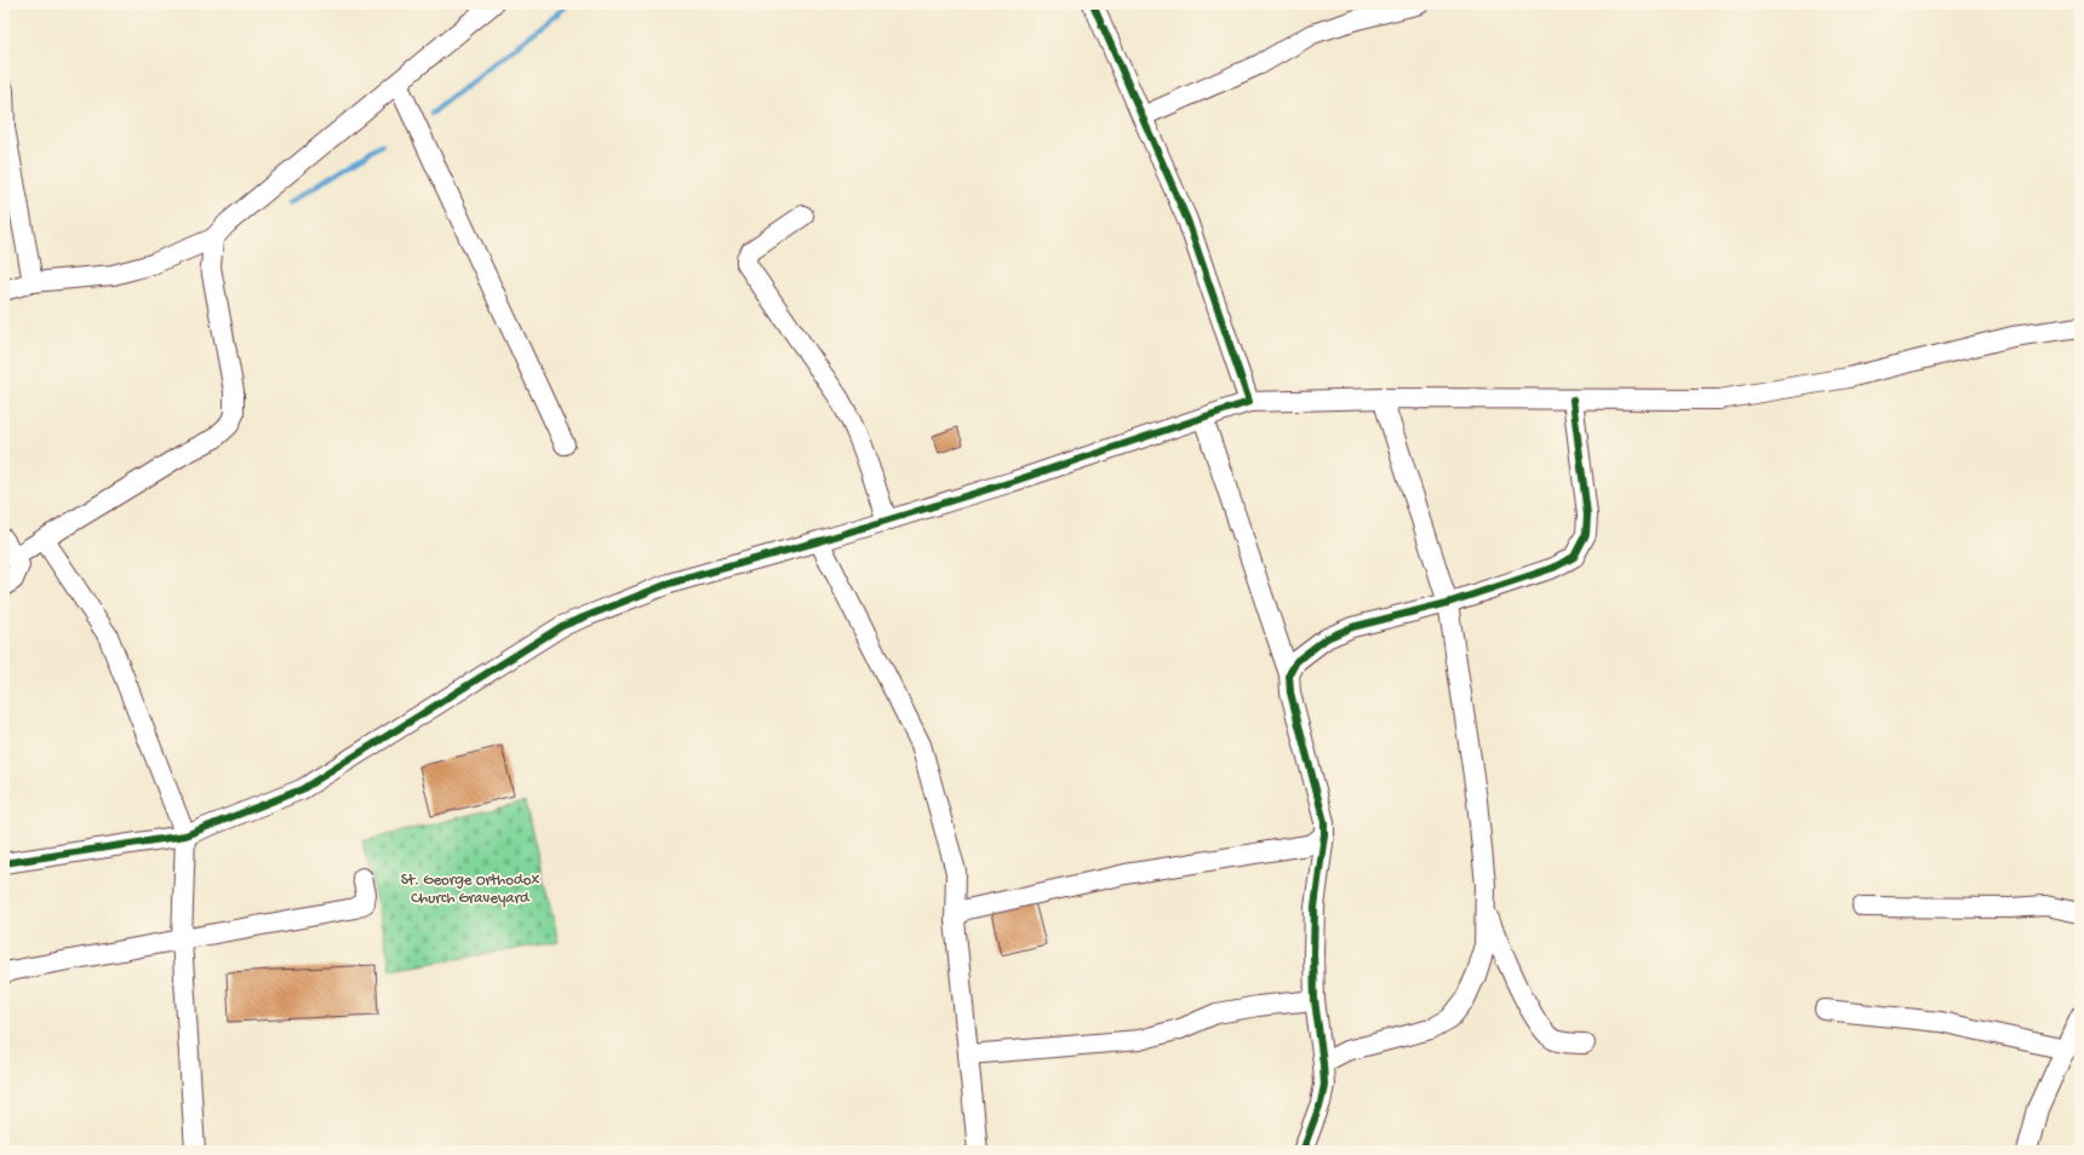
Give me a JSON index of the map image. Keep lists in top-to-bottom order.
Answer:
{
  "parks": ["St. George Orthodox Church Graveyard"]
}
